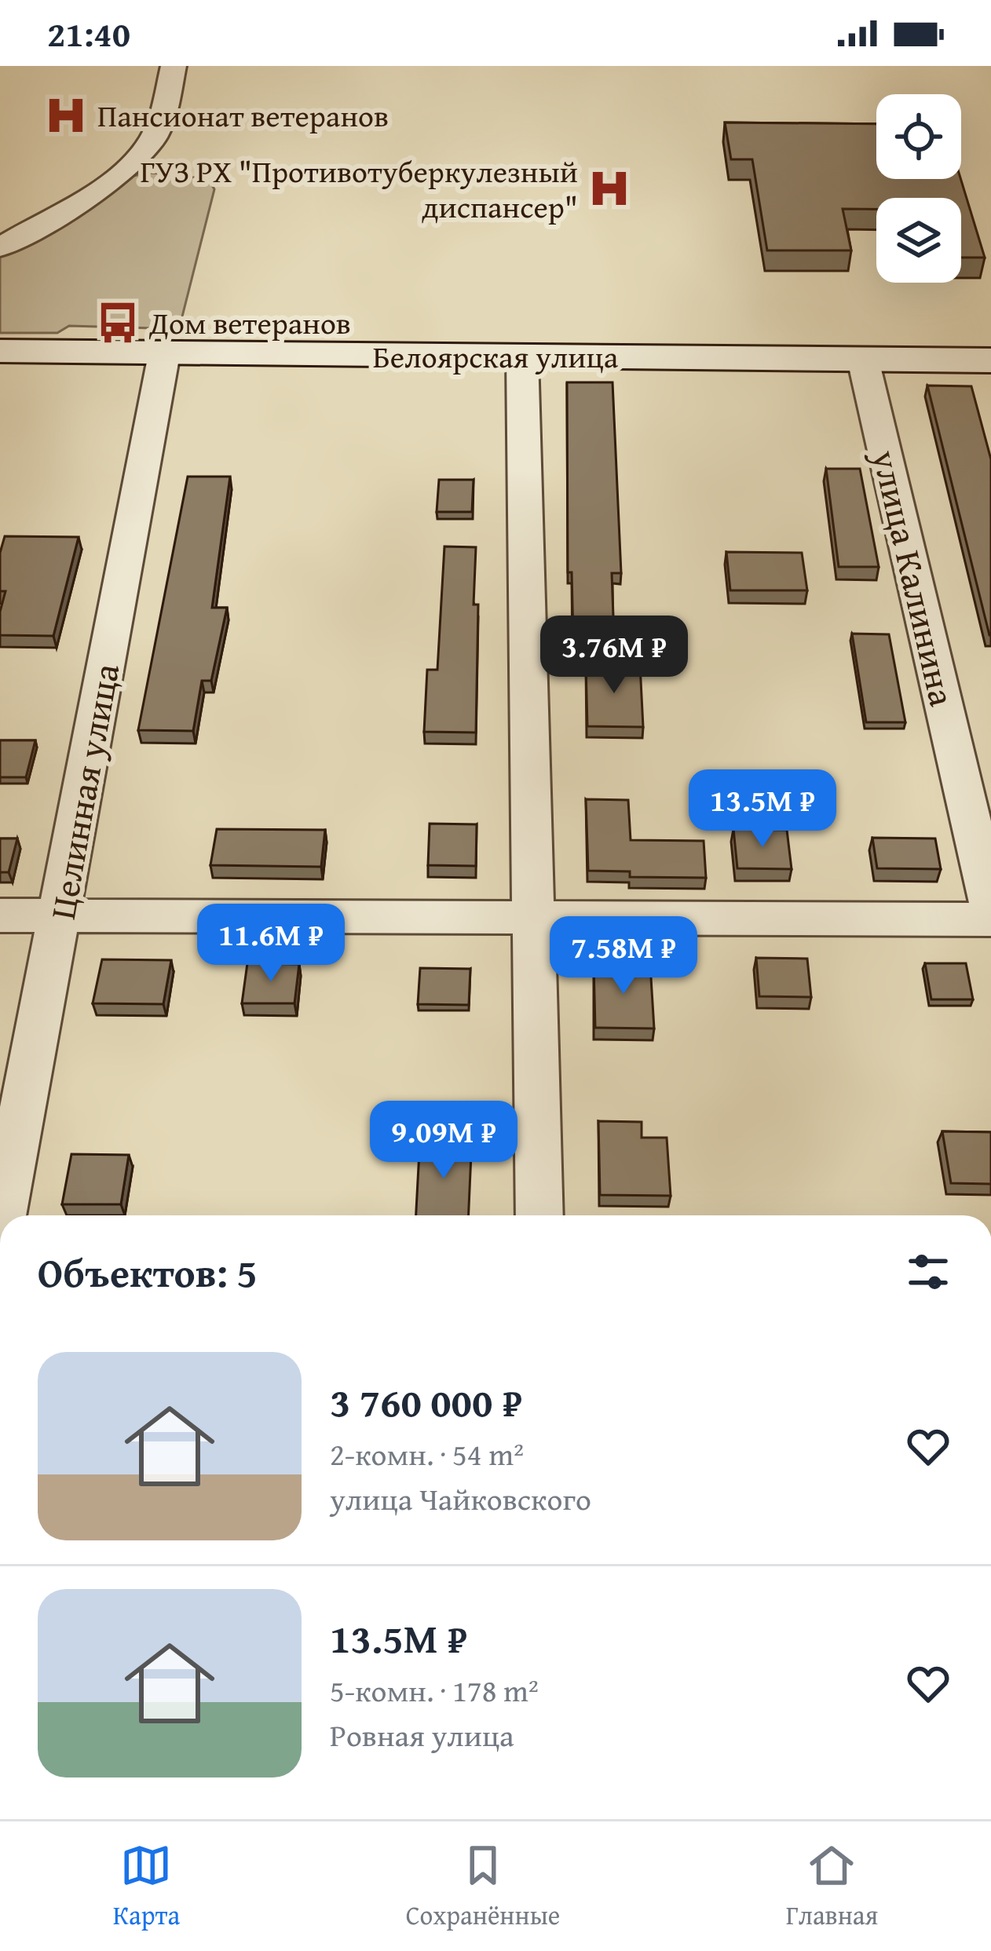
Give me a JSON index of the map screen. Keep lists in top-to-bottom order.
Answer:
{
  "streets": {
    "street": ["Белоярская улица", "улица Калинина", "Целинная улица"]
  },
  "crossings": [
    ["Белоярская улица", "улица Калинина"],
    ["Белоярская улица", "Целинная улица"]
  ],
  "places": {
    "hospital": ["Пансионат ветеранов", "ГУЗ РХ \"Противотуберкулезный диспансер\""],
    "bus stop": ["Дом ветеранов"]
  },
  "page": {
    "status": "21:40",
    "price": [
      "3.76M ₽",
      "13.5M ₽",
      "11.6M ₽",
      "7.58M ₽",
      "9.09M ₽"
    ],
    "heading": "Объектов: 5",
    "list": [
      {
        "name": "3 760 000 ₽",
        "note": "2-комн. · 54 m² · улица Чайковского"
      },
      {
        "name": "13.5M ₽",
        "note": "5-комн. · 178 m² · Ровная улица"
      }
    ],
    "tabs": ["Карта", "Сохранённые", "Главная"]
  }
}
